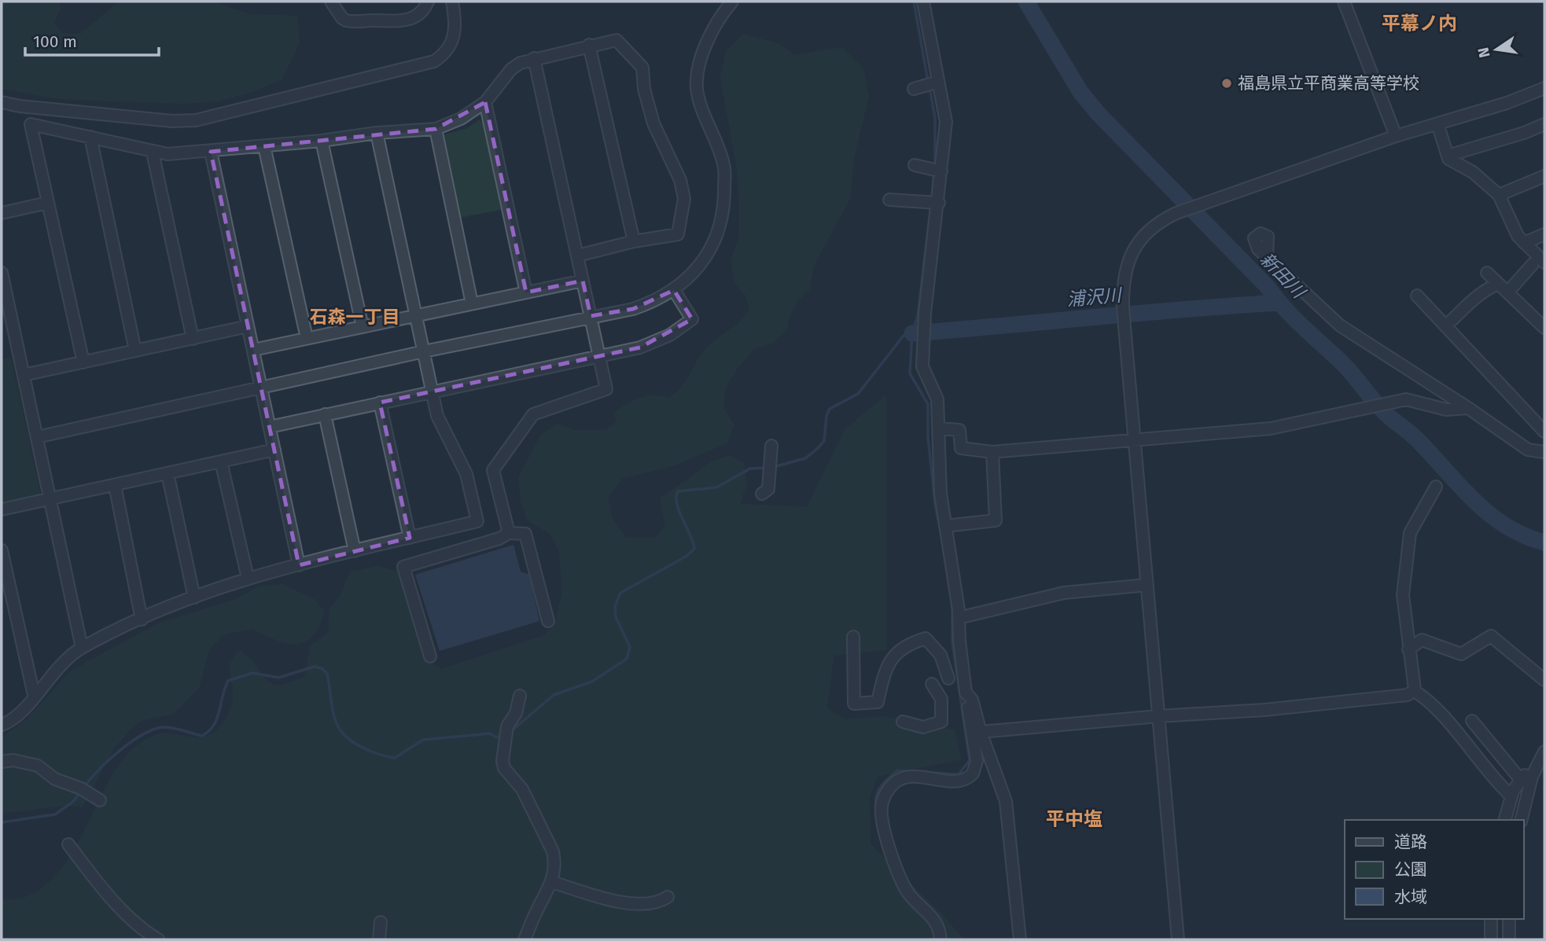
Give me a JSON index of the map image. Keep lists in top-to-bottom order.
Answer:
{
  "districts": ["平幕ノ内", "石森一丁目", "平中塩"],
  "water": ["新田川", "浦沢川"],
  "places": ["福島県立平商業高等学校"],
  "legend": ["道路", "公園", "水域"],
  "scale_bar": "100 m",
  "north": "left"
}
